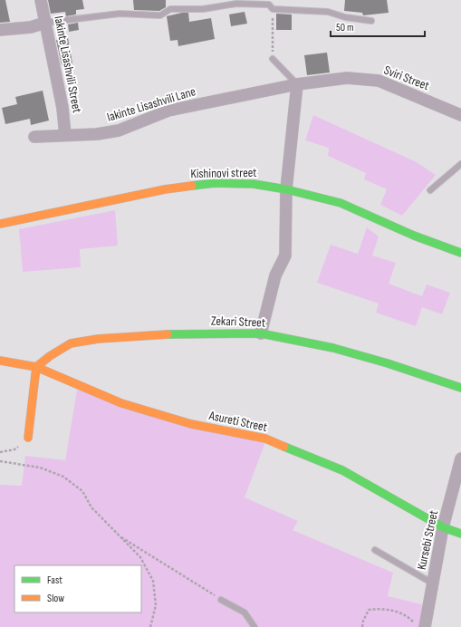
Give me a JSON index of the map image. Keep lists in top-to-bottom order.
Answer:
{
  "streets": {
    "street": [
      "Iakinte Lisashvili Street",
      "Sviri Street",
      "Iakinte Lisashvili Lane",
      "Kishinovi street",
      "Zekari Street",
      "Asureti Street",
      "Kursebi Street"
    ]
  },
  "crossings": [
    ["Iakinte Lisashvili Street", "Iakinte Lisashvili Lane"],
    ["Sviri Street", "Iakinte Lisashvili Lane"],
    ["Zekari Street", "Asureti Street"],
    ["Asureti Street", "Kursebi Street"]
  ],
  "legend": ["Fast", "Slow"],
  "scale_bar": "50 m"
}
